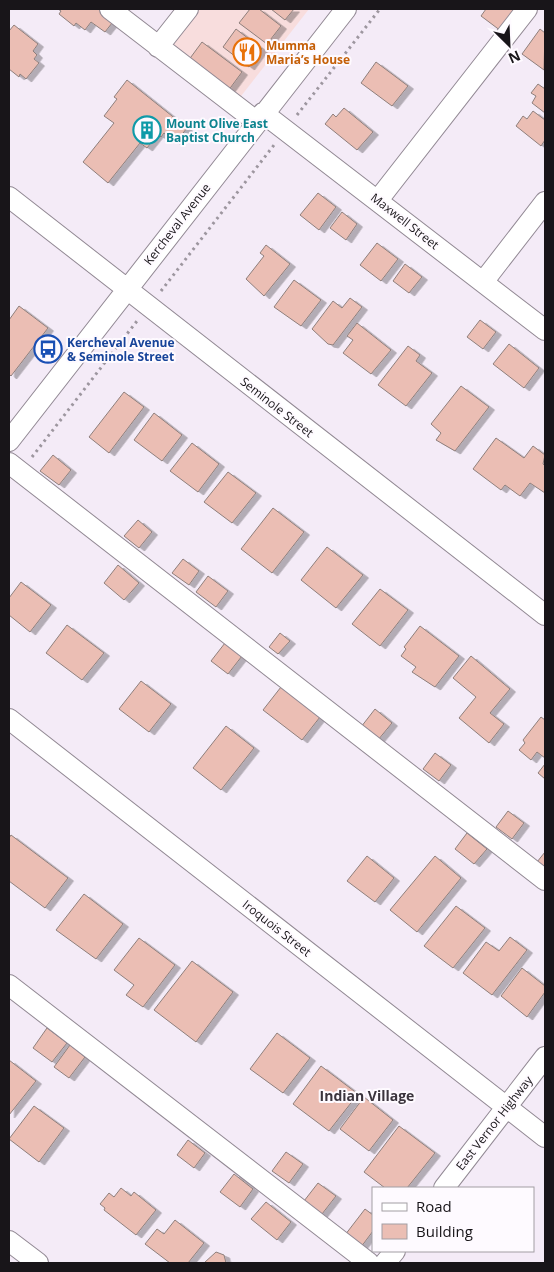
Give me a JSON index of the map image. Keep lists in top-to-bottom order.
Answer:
{
  "streets": {
    "street": [
      "Maxwell Street",
      "Kercheval Avenue",
      "Seminole Street",
      "Iroquois Street",
      "East Vernor Highway"
    ]
  },
  "crossings": [
    ["Maxwell Street", "Kercheval Avenue"],
    ["Kercheval Avenue", "Seminole Street"],
    ["Iroquois Street", "East Vernor Highway"]
  ],
  "districts": ["Indian Village"],
  "places": {
    "restaurant": ["Mumma Maria’s House"],
    "building": ["Mount Olive East Baptist Church"],
    "bus stop": ["Kercheval Avenue & Seminole Street"]
  },
  "legend": ["Road", "Building"],
  "north": "bottom right"
}
